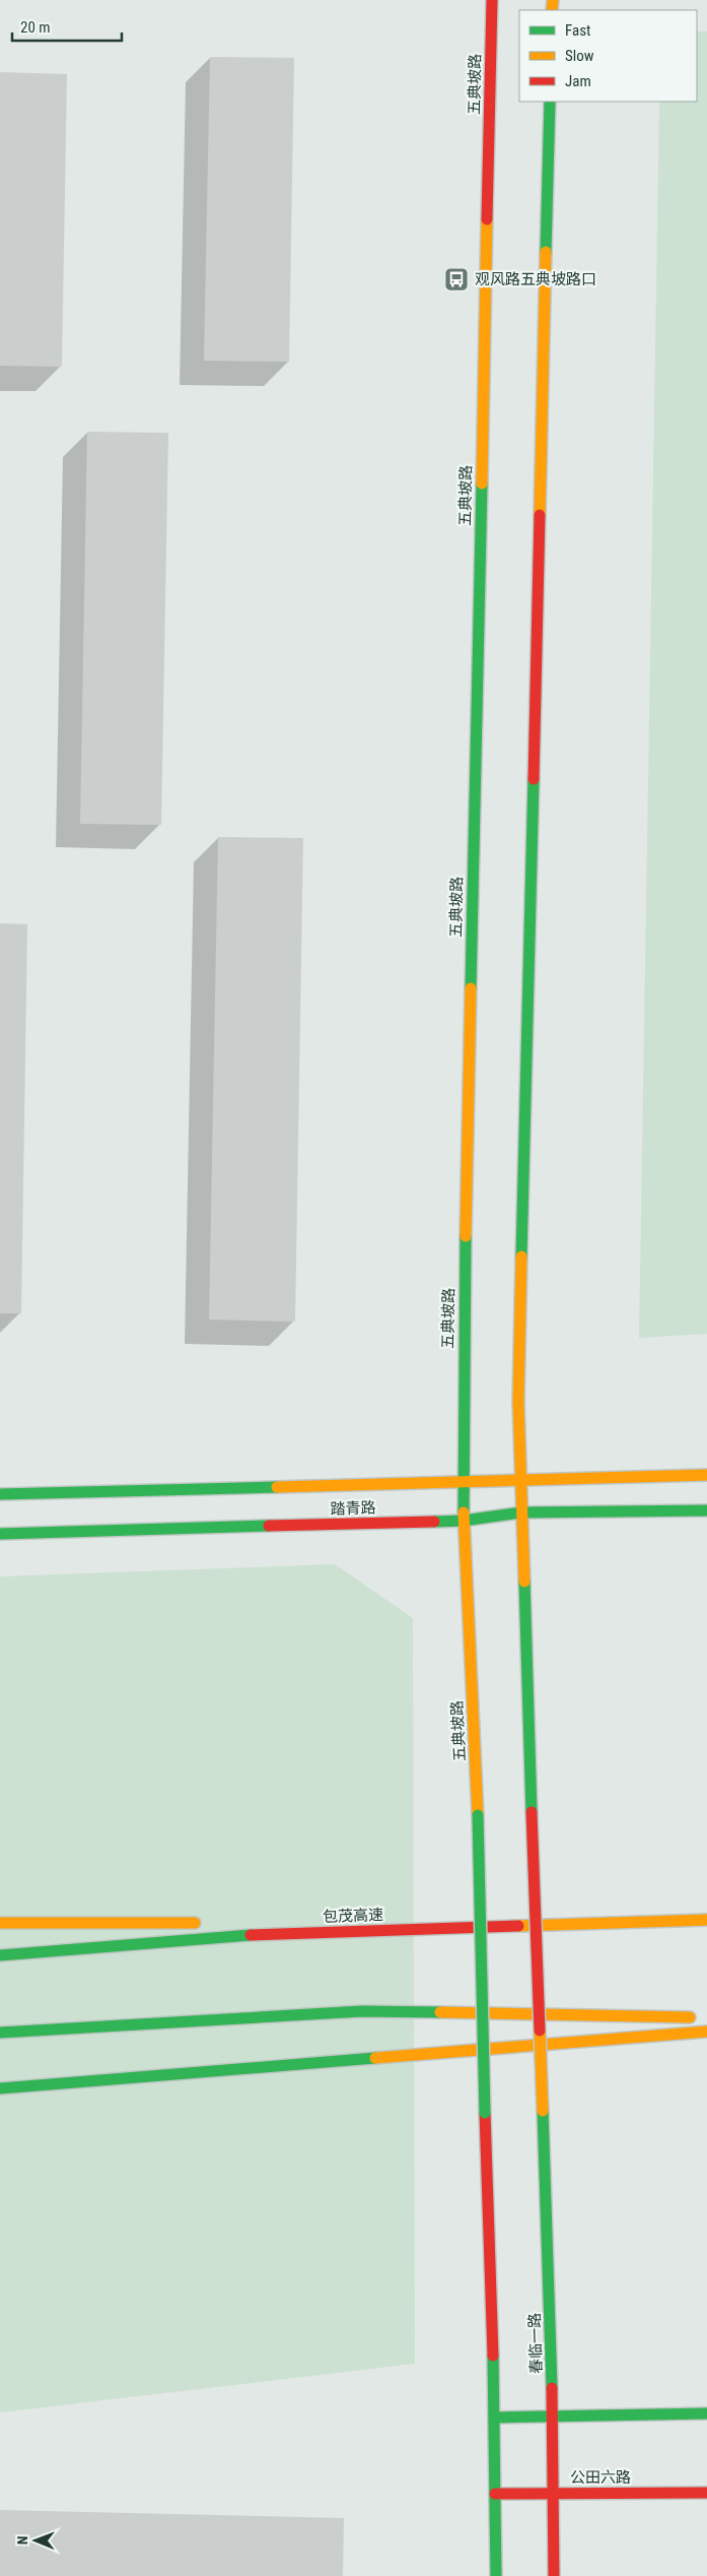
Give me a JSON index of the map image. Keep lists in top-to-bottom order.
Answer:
{
  "streets": {
    "main road": [
      "五典坡路",
      "踏青路",
      "包茂高速",
      "春临一路",
      "公田六路"
    ]
  },
  "crossings": [
    ["五典坡路", "踏青路"],
    ["踏青路", "春临一路"],
    ["春临一路", "公田六路"]
  ],
  "places": {
    "bus stop": ["观风路五典坡路口"]
  },
  "legend": ["Fast", "Slow", "Jam"],
  "scale_bar": "20 m",
  "north": "left"
}
